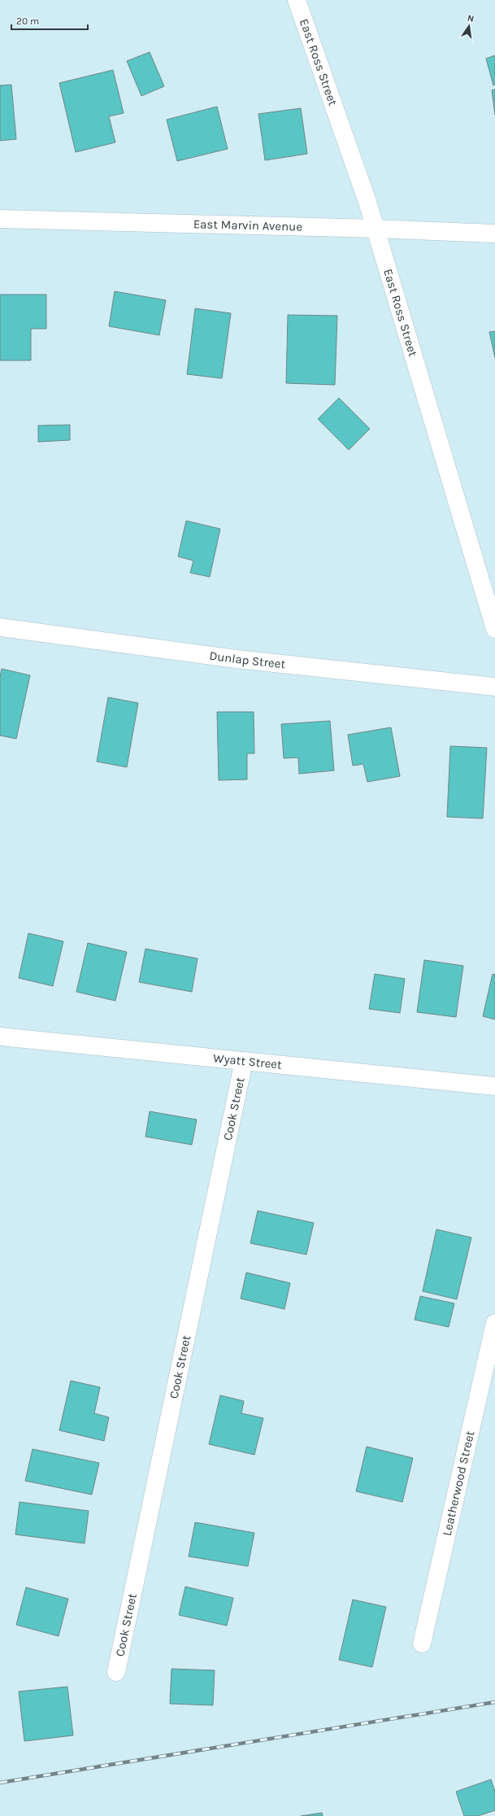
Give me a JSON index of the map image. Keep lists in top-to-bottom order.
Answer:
{
  "streets": {
    "street": [
      "East Ross Street",
      "East Marvin Avenue",
      "Dunlap Street",
      "Wyatt Street",
      "Cook Street",
      "Leatherwood Street"
    ]
  },
  "crossings": [
    ["East Ross Street", "East Marvin Avenue"],
    ["Wyatt Street", "Cook Street"]
  ],
  "scale_bar": "20 m",
  "north": "top"
}
